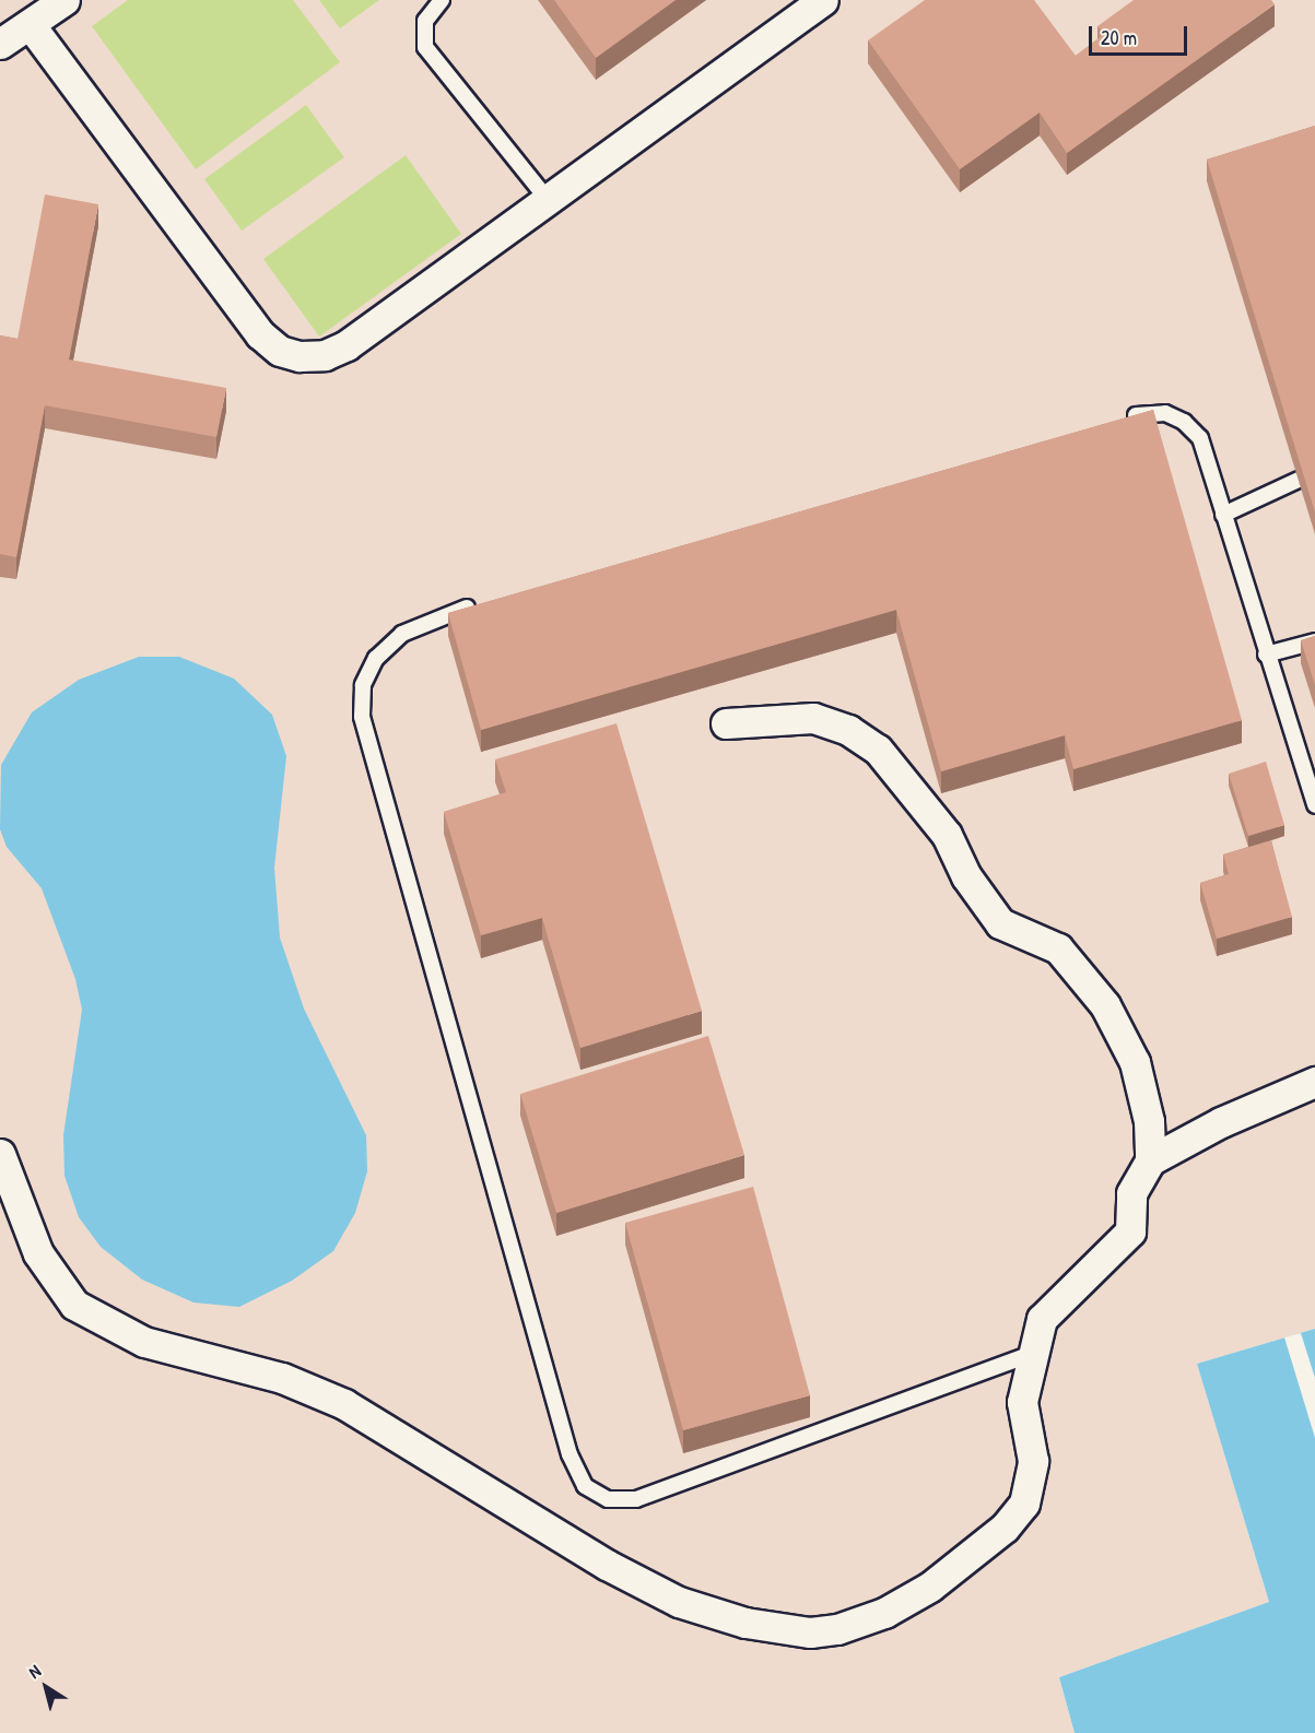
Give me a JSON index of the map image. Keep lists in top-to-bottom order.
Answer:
{
  "scale_bar": "20 m",
  "north": "top left"
}
